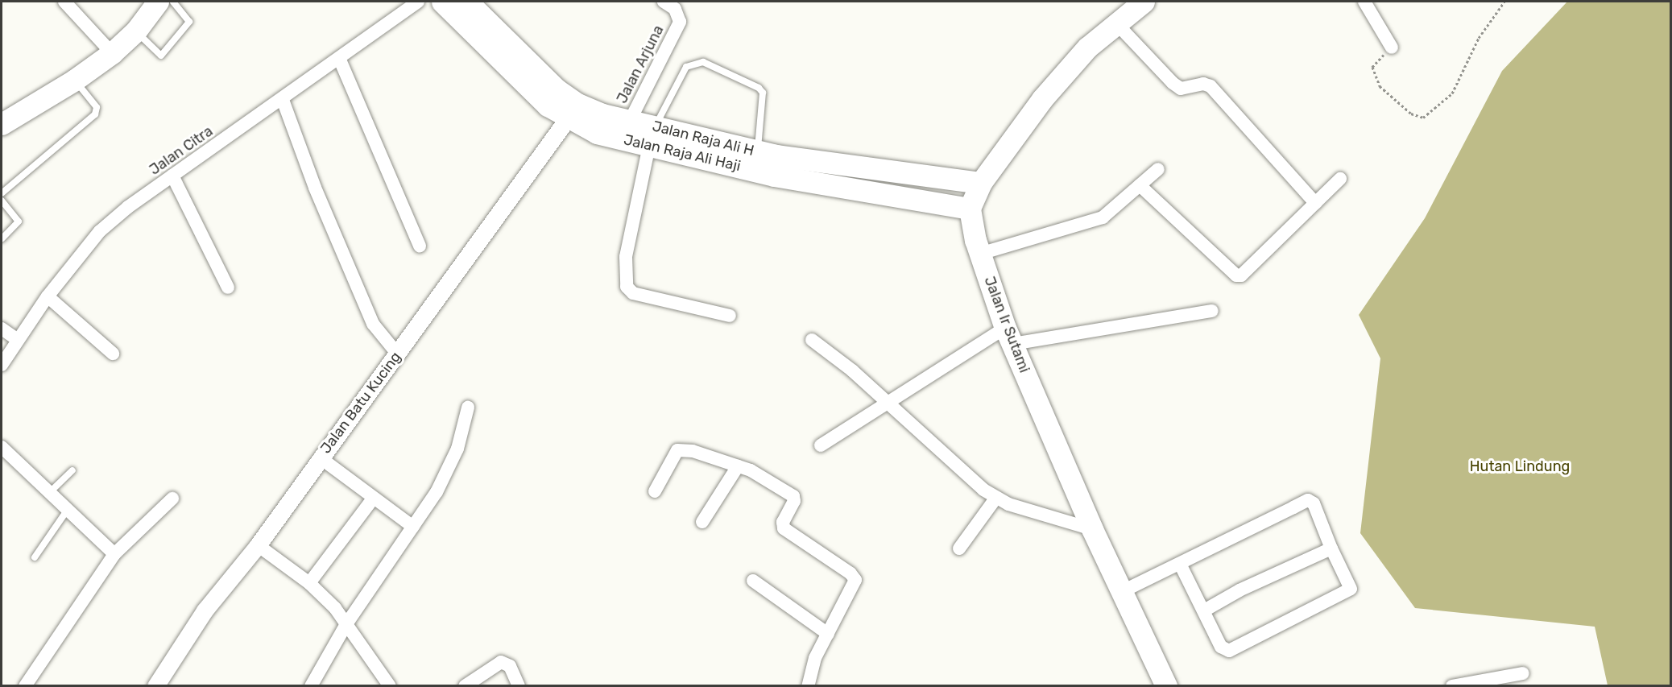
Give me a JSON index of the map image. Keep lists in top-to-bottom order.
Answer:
{
  "streets": {
    "main road": ["Jalan Raja Ali H", "Jalan Raja Ali Haji", "Jalan Ir Sutami"],
    "street": ["Jalan Arjuna", "Jalan Citra", "Jalan Batu Kucing"]
  },
  "crossings": [
    ["Jalan Arjuna", "Jalan Raja Ali H"],
    ["Jalan Raja Ali H", "Jalan Raja Ali Haji"],
    ["Jalan Raja Ali Haji", "Jalan Ir Sutami"],
    ["Jalan Raja Ali Haji", "Jalan Batu Kucing"]
  ],
  "parks": ["Hutan Lindung"]
}
